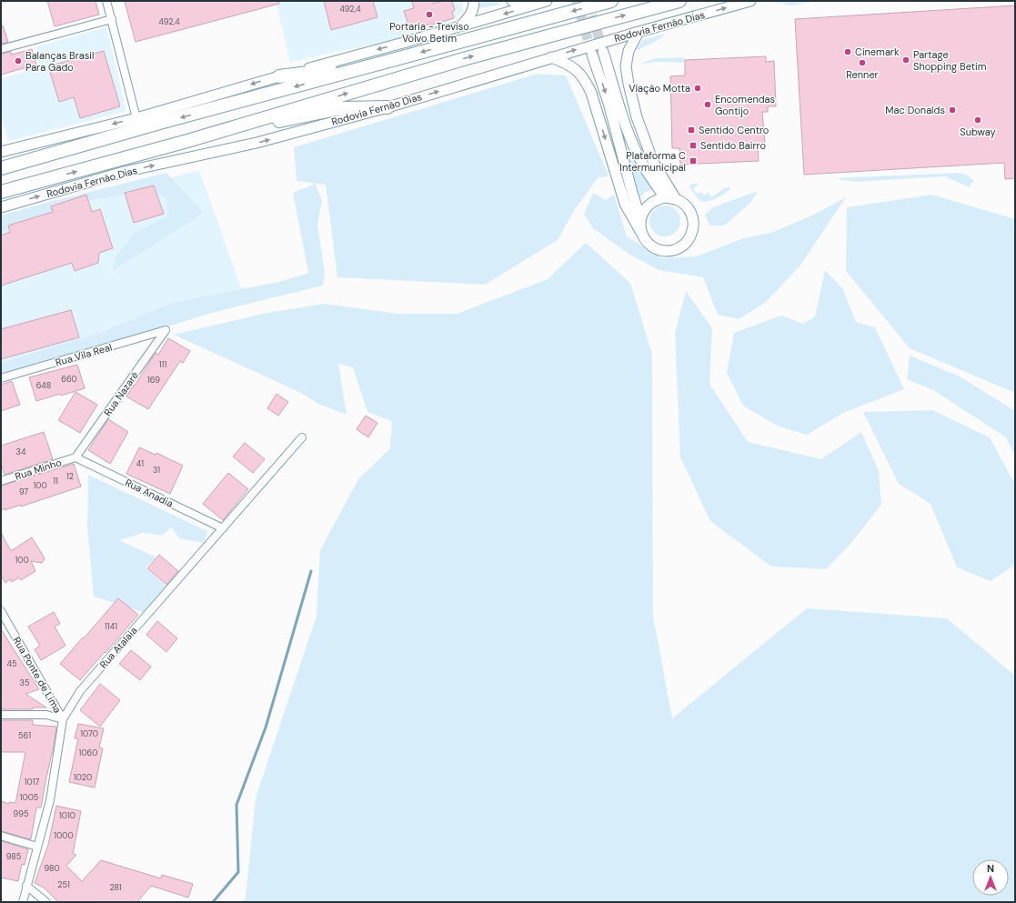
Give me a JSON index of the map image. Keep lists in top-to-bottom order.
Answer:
{
  "streets": {
    "highway": ["Rodovia Fernão Dias"],
    "street": [
      "Rua Vila Real",
      "Rua Nazaré",
      "Rua Minho",
      "Rua Anadia",
      "Rua Atalaia",
      "Rua Ponte de Lima"
    ]
  },
  "crossings": [
    ["Rua Vila Real", "Rua Nazaré"],
    ["Rua Nazaré", "Rua Minho"],
    ["Rua Nazaré", "Rua Anadia"],
    ["Rua Minho", "Rua Anadia"],
    ["Rua Anadia", "Rua Atalaia"],
    ["Rua Atalaia", "Rua Ponte de Lima"]
  ],
  "places": {
    "other": [
      "Portaria - Treviso Volvo Betim",
      "Cinemark",
      "Partage Shopping Betim",
      "Balanças Brasil Para Gado",
      "Renner",
      "Viação Motta",
      "Encomendas Gontijo",
      "Mac Donalds",
      "Subway"
    ],
    "transit": ["Sentido Centro", "Sentido Bairro", "Plataforma C Intermunicipal"]
  },
  "house_numbers": [
    "492,4",
    "492,4",
    "111",
    "660",
    "169",
    "648",
    "34",
    "41",
    "31",
    "12",
    "11",
    "100",
    "97",
    "100",
    "1141",
    "45",
    "35",
    "1070",
    "561",
    "1060",
    "1020",
    "1017",
    "1005",
    "995",
    "1010",
    "1000",
    "985",
    "980",
    "251",
    "281"
  ],
  "north": "top"
}
